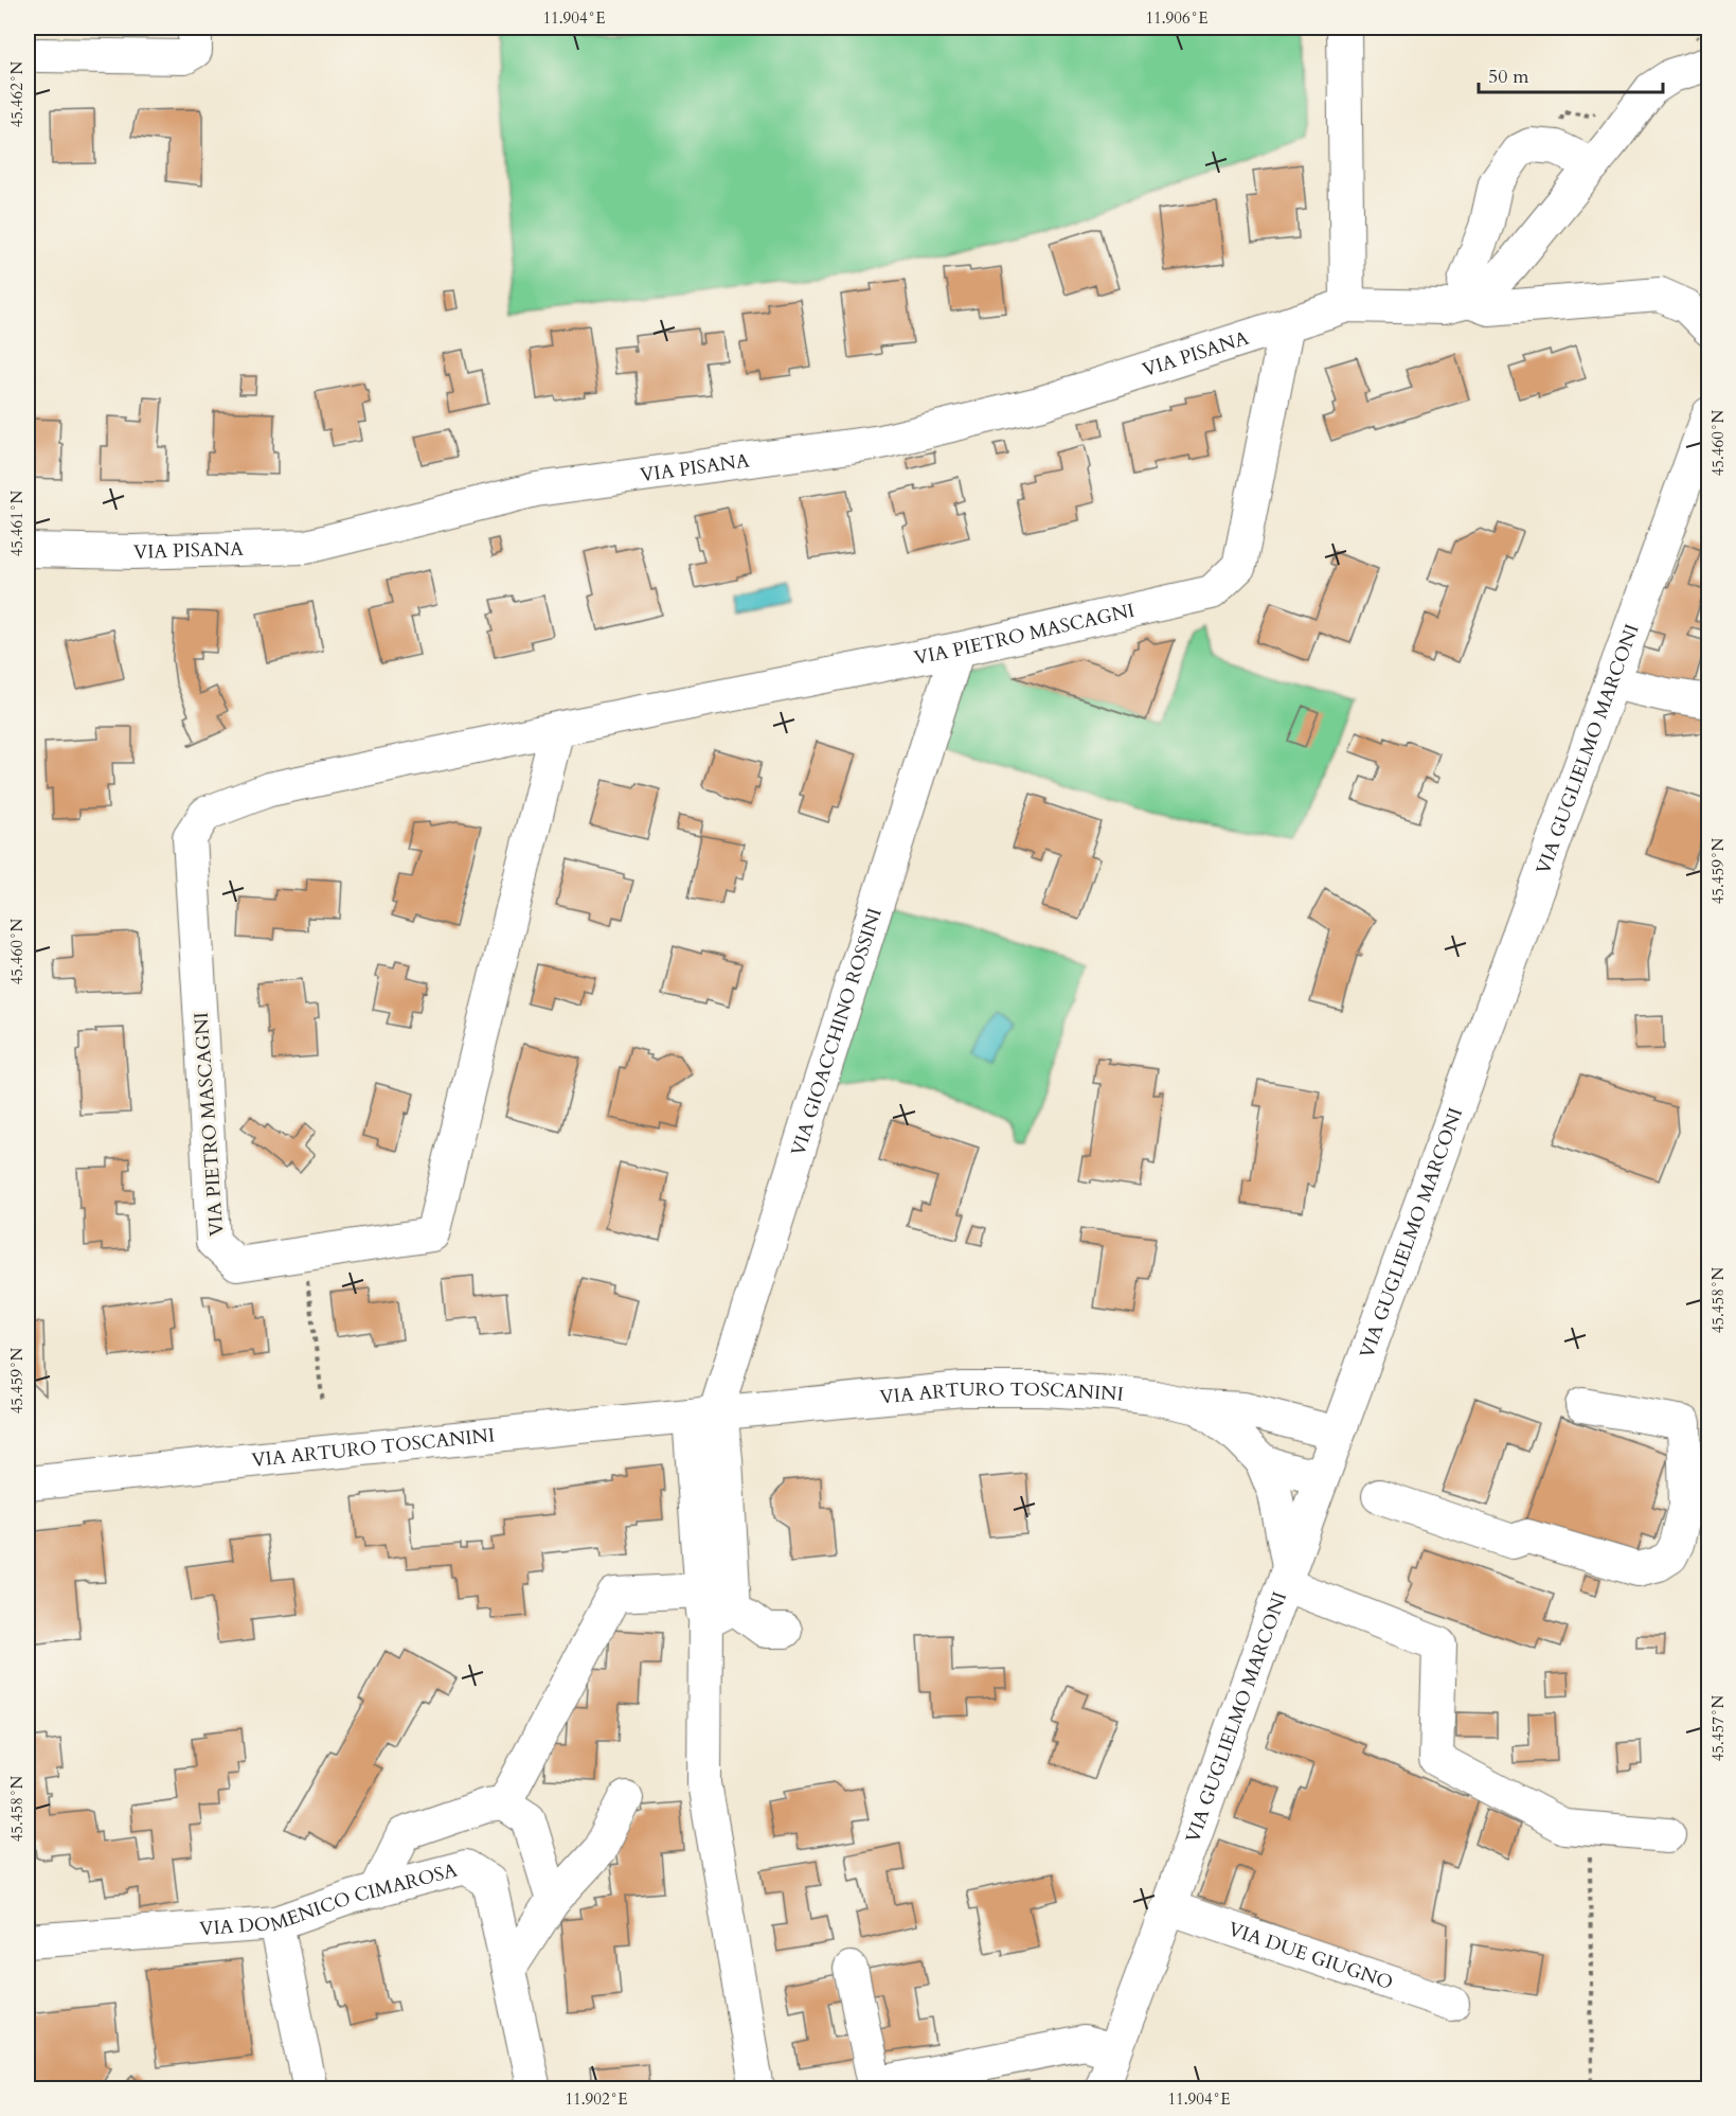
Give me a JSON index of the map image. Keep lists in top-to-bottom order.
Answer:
{
  "streets": {
    "main road": ["VIA GUGLIELMO MARCONI"],
    "street": [
      "VIA PISANA",
      "VIA PIETRO MASCAGNI",
      "VIA GIOACCHINO ROSSINI",
      "VIA ARTURO TOSCANINI",
      "VIA DOMENICO CIMAROSA",
      "VIA DUE GIUGNO"
    ]
  },
  "crossings": [
    ["VIA PISANA", "VIA PIETRO MASCAGNI"],
    ["VIA PIETRO MASCAGNI", "VIA GIOACCHINO ROSSINI"],
    ["VIA GUGLIELMO MARCONI", "VIA ARTURO TOSCANINI"],
    ["VIA GUGLIELMO MARCONI", "VIA DUE GIUGNO"],
    ["VIA GIOACCHINO ROSSINI", "VIA ARTURO TOSCANINI"]
  ],
  "scale_bar": "50 m",
  "coordinates": [
    "11.904°E",
    "11.906°E",
    "45.462°N",
    "45.460°N",
    "45.461°N",
    "45.459°N",
    "45.458°N",
    "45.457°N",
    "11.902°E"
  ]
}
